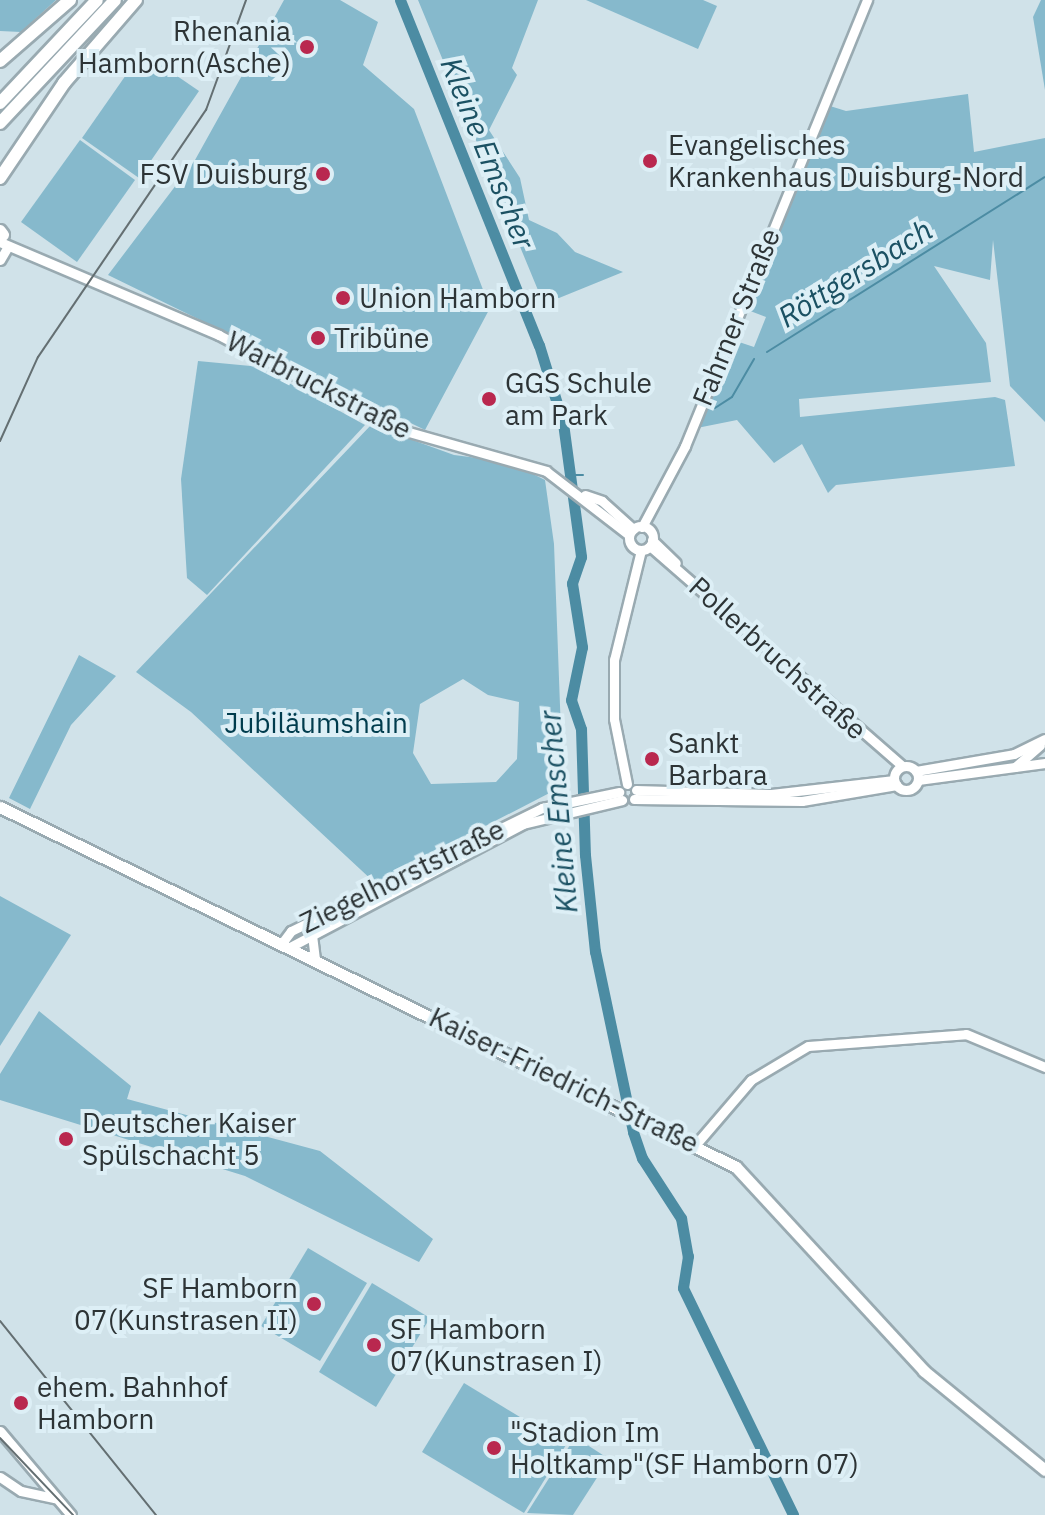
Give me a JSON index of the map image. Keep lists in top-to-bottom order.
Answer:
{
  "streets": {
    "main road": ["Kaiser-Friedrich-Straße"],
    "street": [
      "Fahrner Straße",
      "Warbruckstraße",
      "Pollerbruchstraße",
      "Ziegelhorststraße"
    ]
  },
  "crossings": [
    ["Fahrner Straße", "Warbruckstraße"],
    ["Pollerbruchstraße", "Ziegelhorststraße"],
    ["Ziegelhorststraße", "Kaiser-Friedrich-Straße"]
  ],
  "water": ["Kleine Emscher", "Röttgersbach"],
  "parks": ["Jubiläumshain"],
  "places": [
    "Rhenania Hamborn(Asche)",
    "Evangelisches Krankenhaus Duisburg-Nord",
    "FSV Duisburg",
    "Union Hamborn",
    "Tribüne",
    "GGS Schule am Park",
    "Sankt Barbara",
    "Deutscher Kaiser Spülschacht 5",
    "SF Hamborn 07(Kunstrasen II)",
    "SF Hamborn 07(Kunstrasen I)",
    "ehem. Bahnhof Hamborn",
    "\"Stadion Im Holtkamp\"(SF Hamborn 07)"
  ]
}
